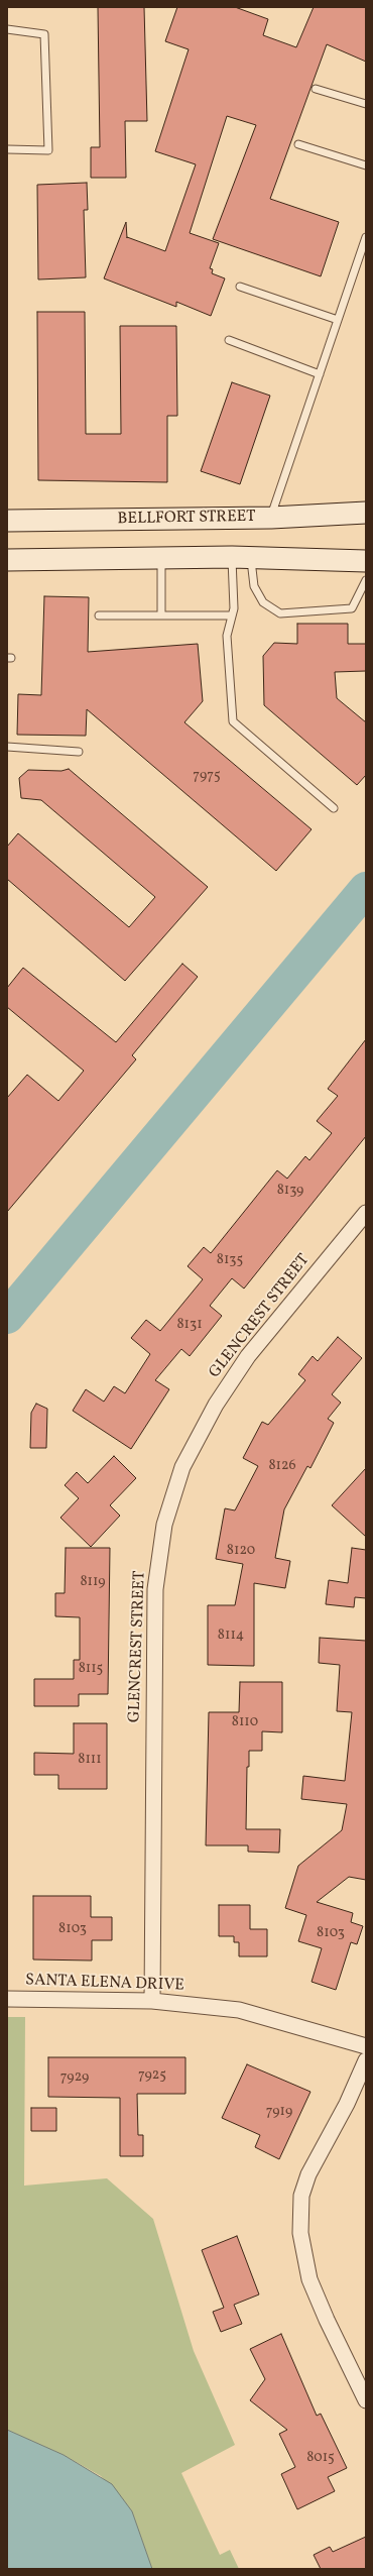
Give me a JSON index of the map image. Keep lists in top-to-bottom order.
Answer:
{
  "streets": {
    "main road": ["BELLFORT STREET"],
    "street": ["GLENCREST STREET", "SANTA ELENA DRIVE"]
  },
  "crossings": [
    ["GLENCREST STREET", "SANTA ELENA DRIVE"]
  ],
  "house_numbers": [
    "7975",
    "8139",
    "8135",
    "8131",
    "8126",
    "8120",
    "8119",
    "8114",
    "8115",
    "8110",
    "8111",
    "8103",
    "8103",
    "7925",
    "7929",
    "7919",
    "8015"
  ]
}
